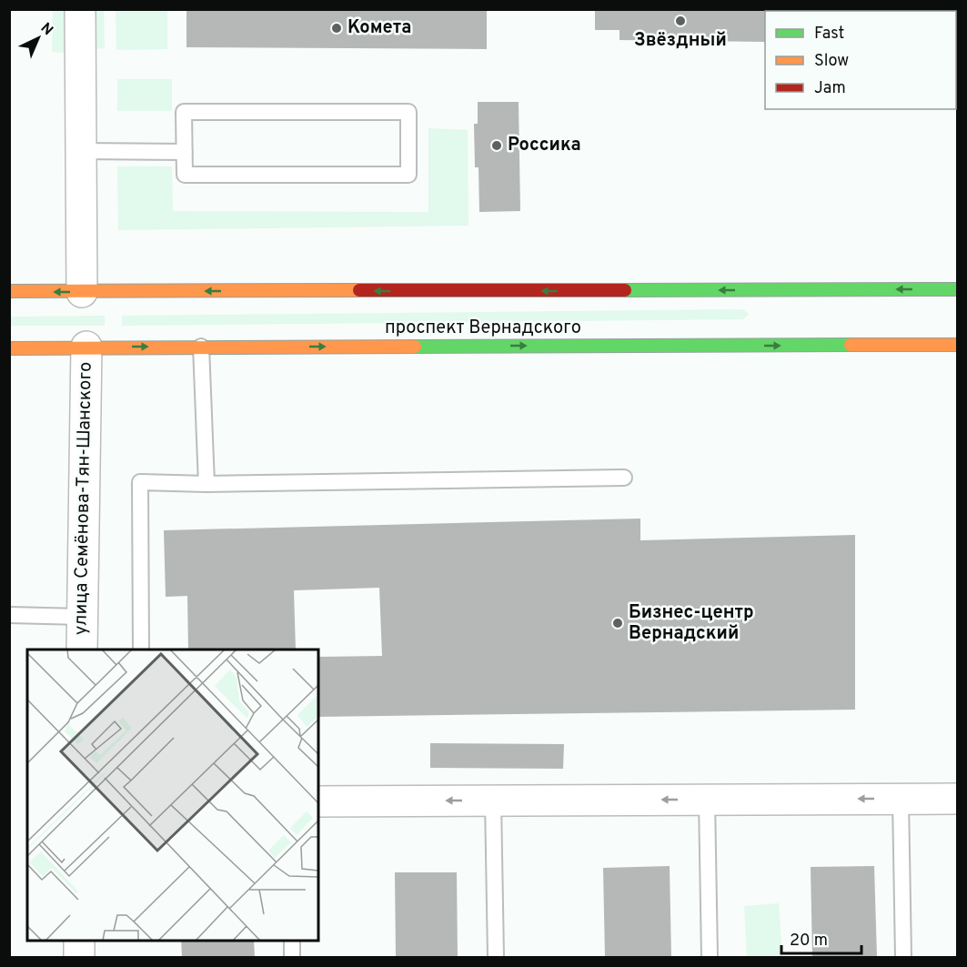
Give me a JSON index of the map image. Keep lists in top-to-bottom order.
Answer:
{
  "streets": {
    "main road": ["проспект Вернадского"],
    "street": ["улица Семёнова-Тян-Шанского"]
  },
  "crossings": [
    ["проспект Вернадского", "улица Семёнова-Тян-Шанского"]
  ],
  "places": [
    "Звёздный",
    "Комета",
    "Россика",
    "Бизнес-центр Вернадский"
  ],
  "legend": ["Fast", "Slow", "Jam"],
  "scale_bar": "20 m",
  "north": "top right"
}
